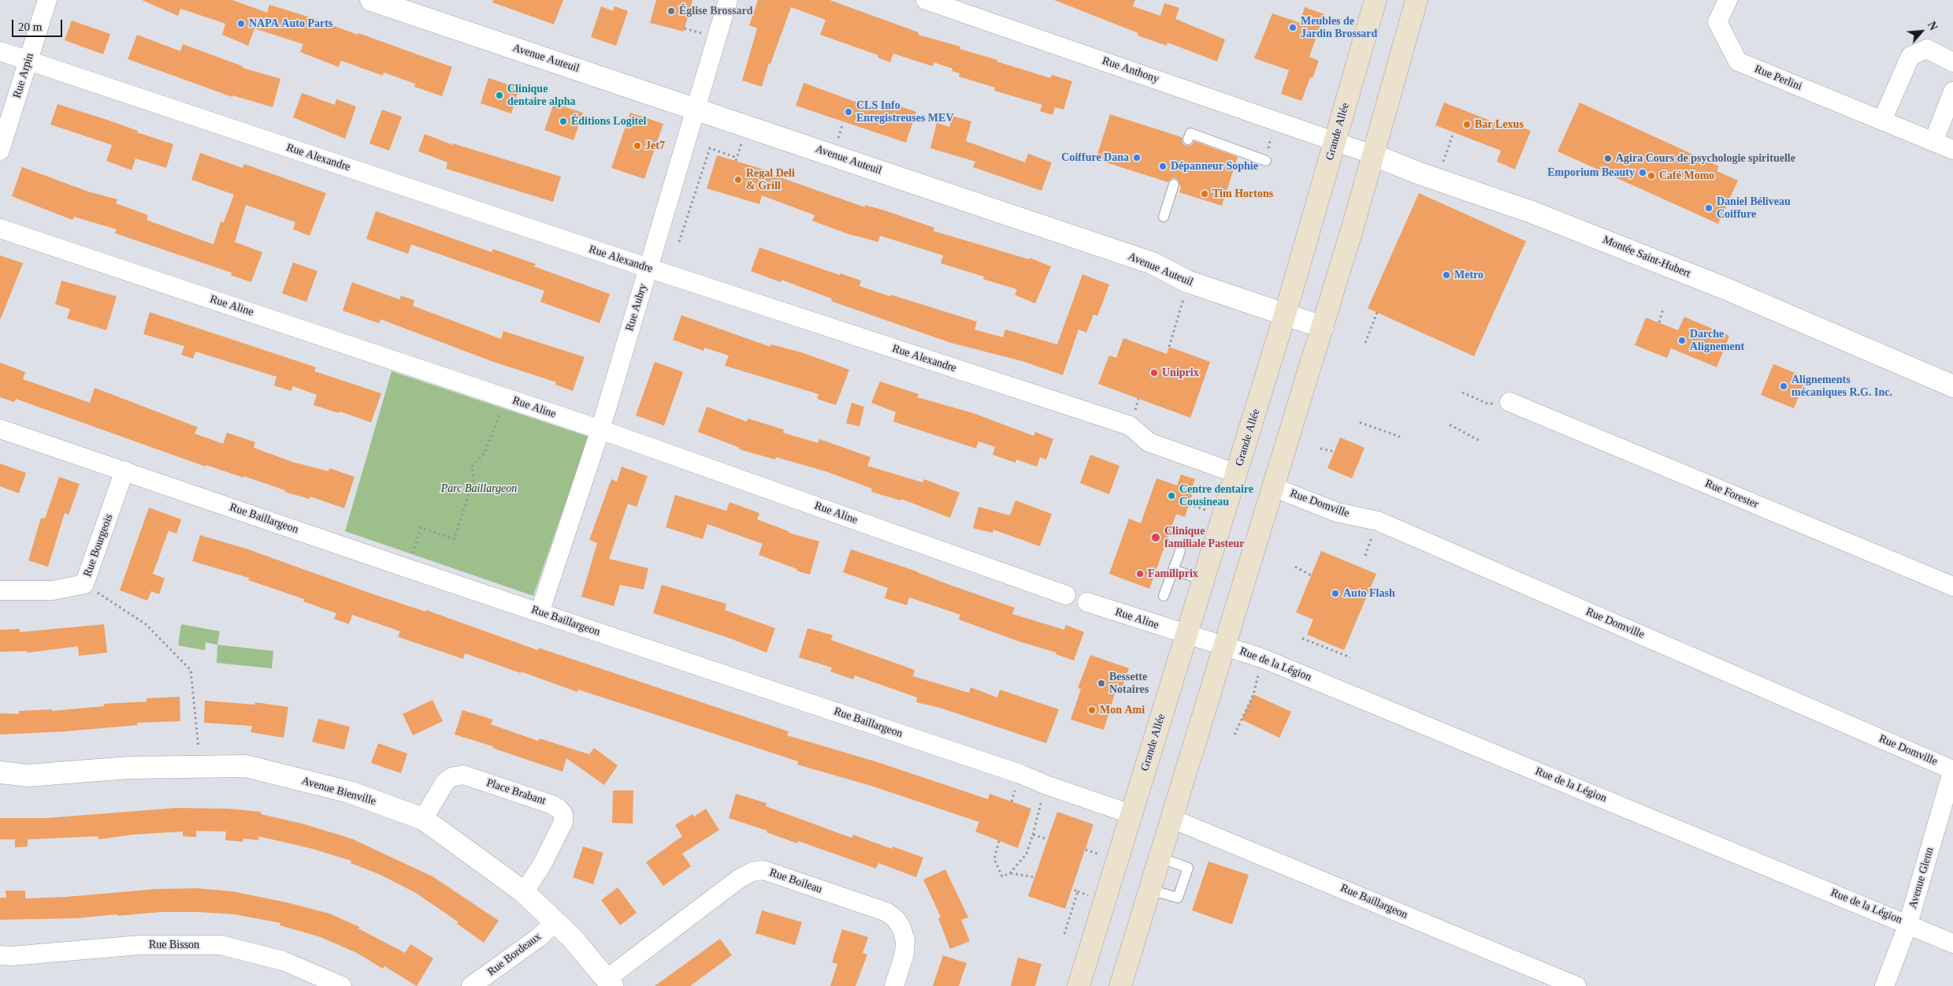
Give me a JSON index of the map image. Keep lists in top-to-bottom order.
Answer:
{
  "streets": {
    "main road": ["Grande Allée"],
    "street": [
      "Avenue Auteuil",
      "Rue Anthony",
      "Rue Arpin",
      "Rue Perlini",
      "Rue Alexandre",
      "Montée Saint-Hubert",
      "Rue Aline",
      "Rue Aubry",
      "Rue Forester",
      "Rue Domville",
      "Rue Baillargeon",
      "Rue Bourgeois",
      "Rue de la Légion",
      "Avenue Bienville",
      "Place Brabant",
      "Avenue Glenn",
      "Rue Boileau",
      "Rue Bisson",
      "Rue Bordeaux"
    ]
  },
  "crossings": [
    ["Avenue Auteuil", "Grande Allée"],
    ["Avenue Auteuil", "Rue Aubry"],
    ["Rue Anthony", "Grande Allée"],
    ["Rue Anthony", "Montée Saint-Hubert"],
    ["Rue Arpin", "Rue Alexandre"],
    ["Grande Allée", "Rue Alexandre"],
    ["Grande Allée", "Montée Saint-Hubert"],
    ["Grande Allée", "Rue Aline"],
    ["Grande Allée", "Rue Baillargeon"],
    ["Grande Allée", "Rue de la Légion"],
    ["Rue Alexandre", "Rue Aubry"],
    ["Rue Aline", "Rue Aubry"],
    ["Rue Aline", "Rue de la Légion"],
    ["Rue Aubry", "Rue Baillargeon"],
    ["Rue Domville", "Avenue Glenn"],
    ["Rue Baillargeon", "Rue Bourgeois"],
    ["Rue de la Légion", "Avenue Glenn"],
    ["Avenue Bienville", "Place Brabant"],
    ["Avenue Bienville", "Rue Boileau"],
    ["Avenue Bienville", "Rue Bordeaux"]
  ],
  "parks": ["Parc Baillargeon"],
  "places": [
    "Église Brossard",
    "NAPA Auto Parts",
    "Meubles de Jardin Brossard",
    "Clinique dentaire alpha",
    "CLS Info Enregistreuses MEV",
    "Éditions Logitel",
    "Bar Lexus",
    "Jet7",
    "Coiffure Dana",
    "Agira Cours de psychologie spirituelle",
    "Dépanneur Sophie",
    "Emporium Beauty",
    "Café Momo",
    "Regal Deli & Grill",
    "Tim Hortons",
    "Daniel Béliveau Coiffure",
    "Metro",
    "Darche Alignement",
    "Uniprix",
    "Alignements mécaniques R.G. Inc.",
    "Centre dentaire Cousineau",
    "Clinique familiale Pasteur",
    "Familiprix",
    "Auto Flash",
    "Bessette Notaires",
    "Mon Ami"
  ],
  "scale_bar": "20 m",
  "north": "top right"
}
